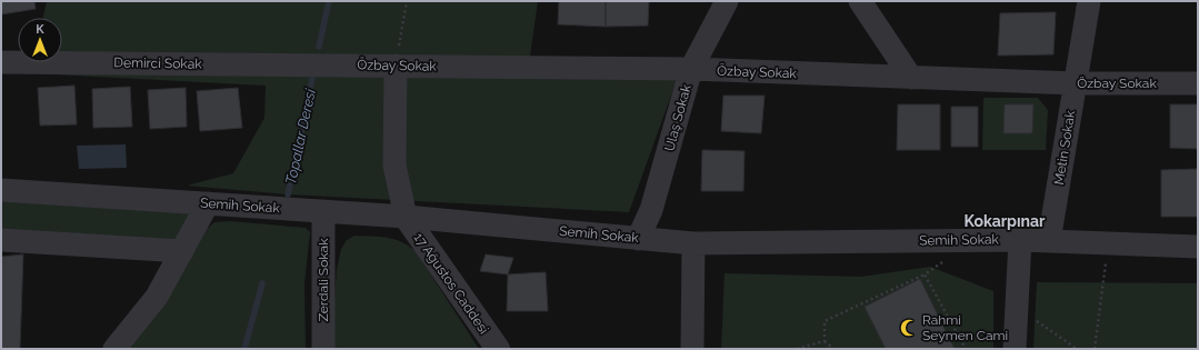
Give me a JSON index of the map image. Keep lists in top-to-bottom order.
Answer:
{
  "streets": {
    "street": [
      "Demirci Sokak",
      "Özbay Sokak",
      "Ulaş Sokak",
      "Metin Sokak",
      "Semih Sokak",
      "Zerdali Sokak",
      "17 Ağustos Caddesi"
    ]
  },
  "crossings": [
    ["Demirci Sokak", "Özbay Sokak"],
    ["Özbay Sokak", "Ulaş Sokak"],
    ["Özbay Sokak", "Metin Sokak"],
    ["Ulaş Sokak", "Semih Sokak"],
    ["Metin Sokak", "Semih Sokak"],
    ["Semih Sokak", "Zerdali Sokak"],
    ["Semih Sokak", "17 Ağustos Caddesi"]
  ],
  "districts": ["Kokarpınar"],
  "water": ["Topallar Deresi"],
  "places": {
    "mosque": ["Rahmi Seymen Cami"]
  },
  "north": "top"
}
